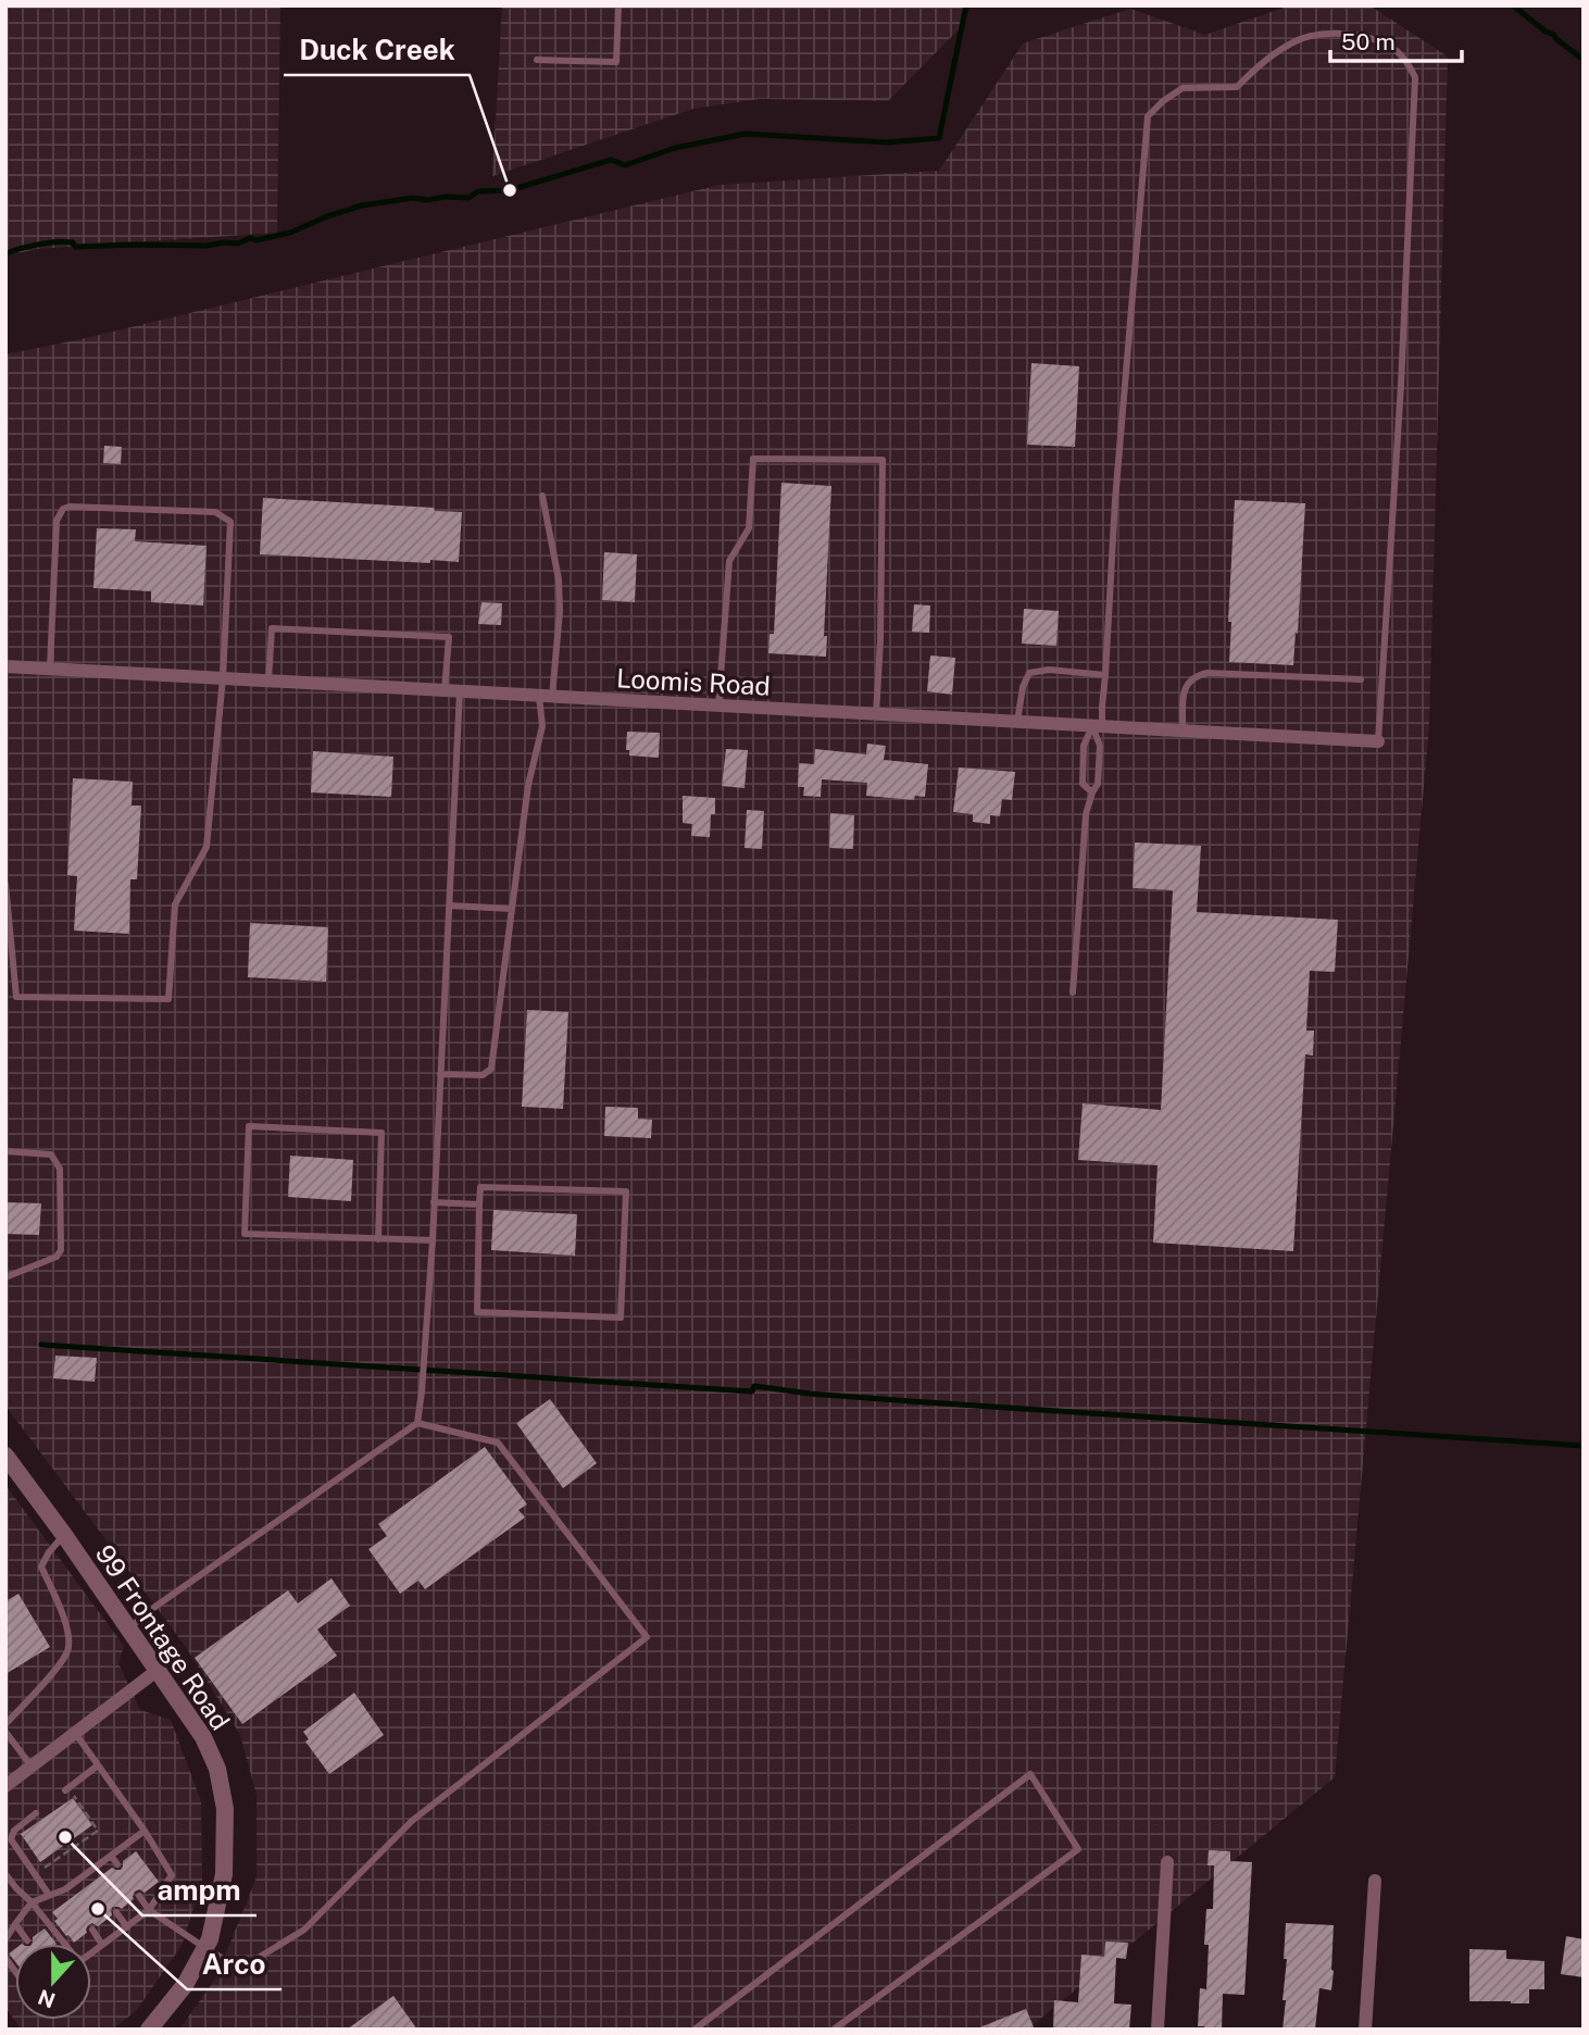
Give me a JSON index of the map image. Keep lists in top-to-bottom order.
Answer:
{
  "streets": {
    "street": ["Loomis Road", "99 Frontage Road"]
  },
  "places": ["Duck Creek", "ampm", "Arco"],
  "scale_bar": "50 m",
  "north": "bottom"
}
